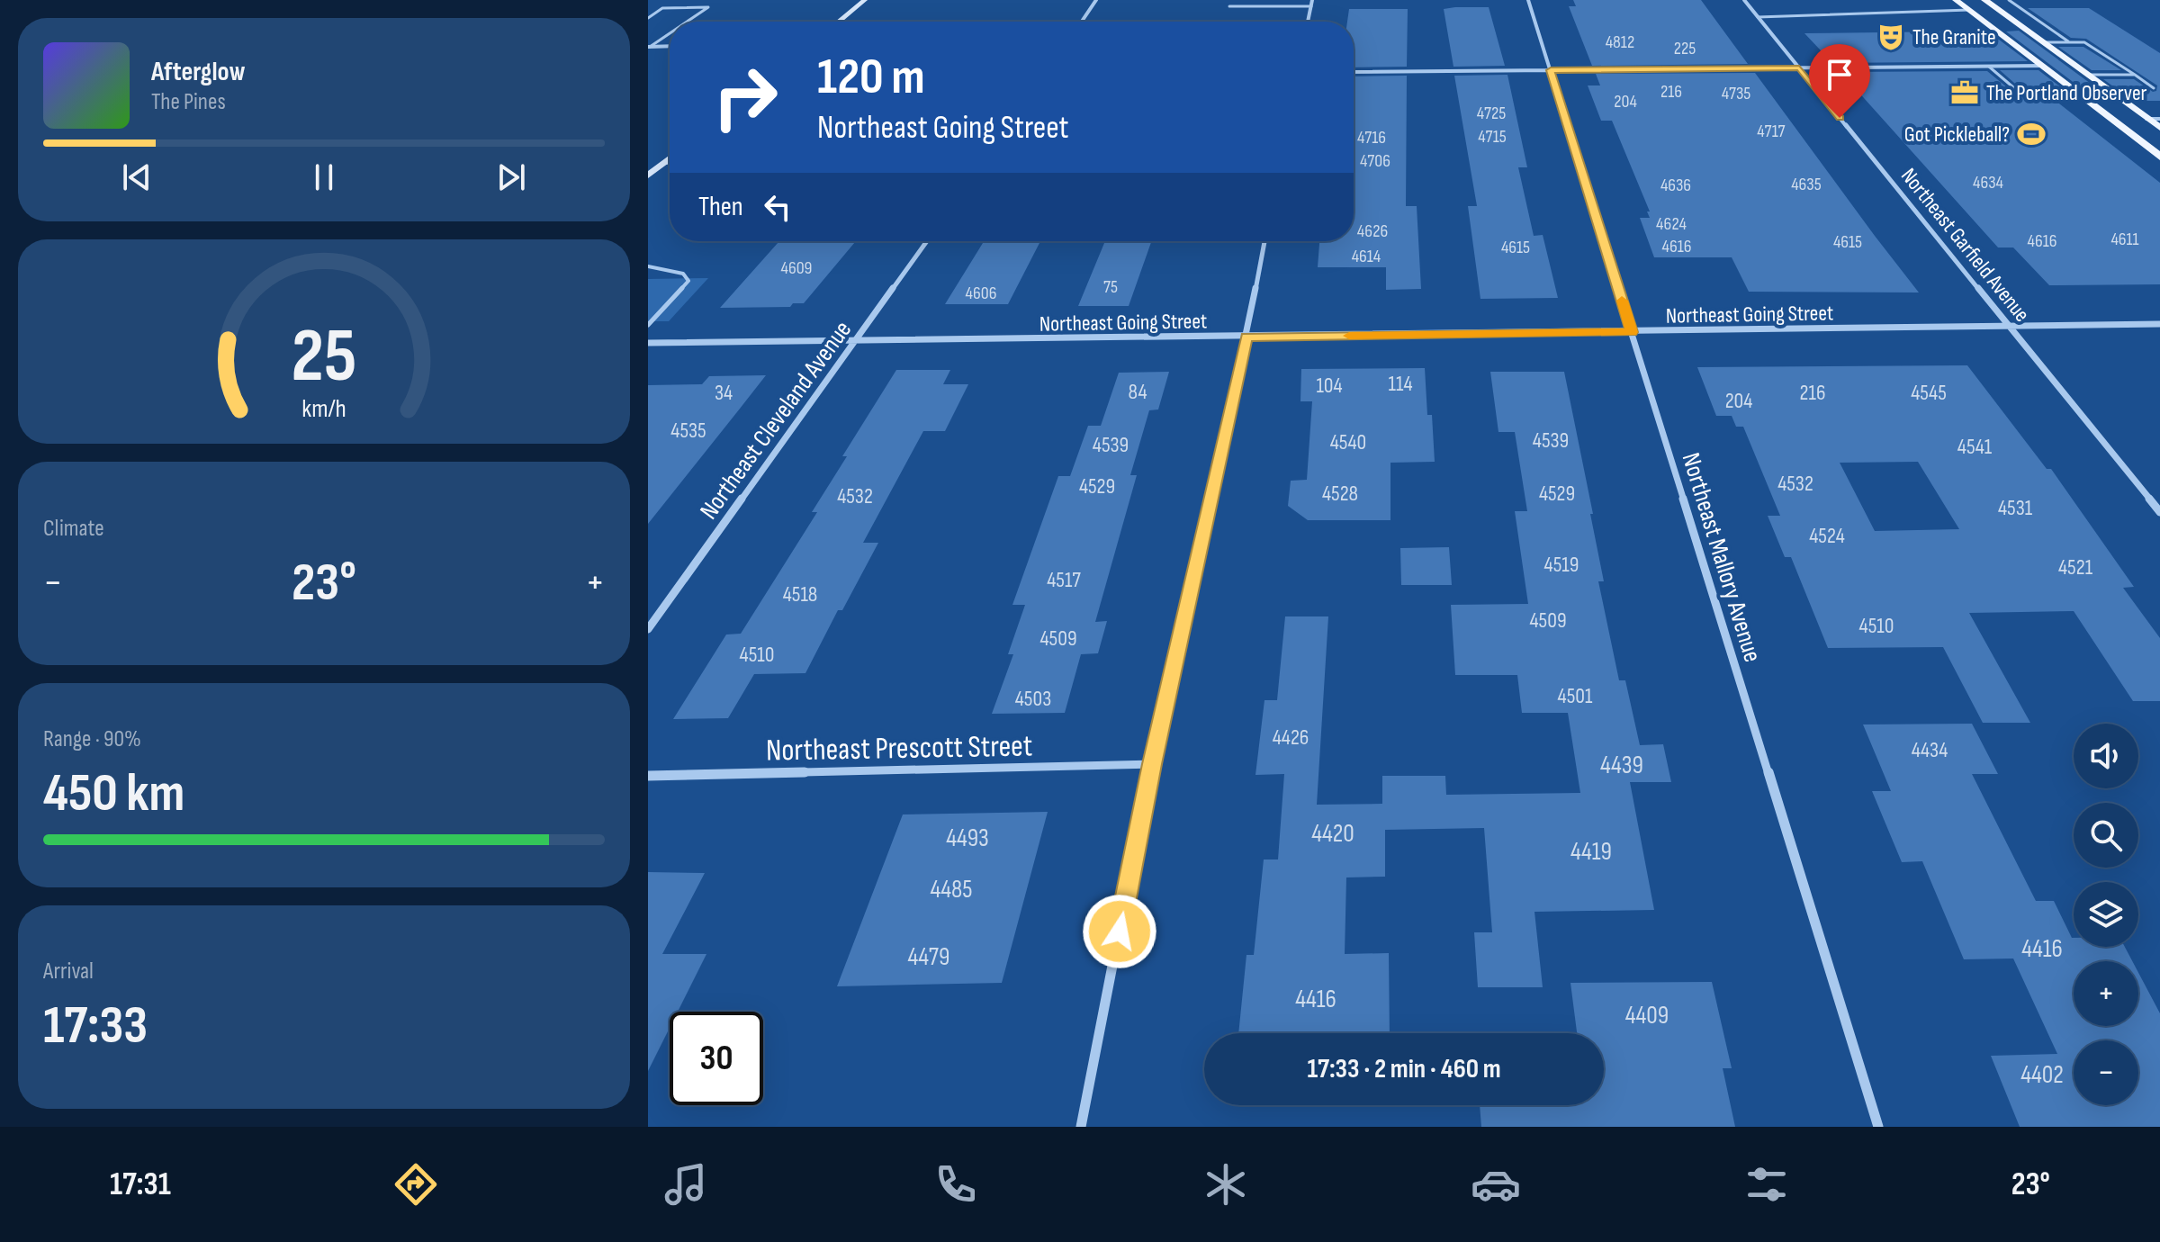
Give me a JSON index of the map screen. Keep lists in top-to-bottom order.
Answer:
{
  "streets": {
    "street": [
      "Northeast Garfield Avenue",
      "Northeast Going Street",
      "Northeast Cleveland Avenue",
      "Northeast Mallory Avenue",
      "Northeast Prescott Street"
    ]
  },
  "crossings": [
    ["Northeast Garfield Avenue", "Northeast Going Street"],
    ["Northeast Going Street", "Northeast Cleveland Avenue"],
    ["Northeast Going Street", "Northeast Mallory Avenue"]
  ],
  "places": {
    "theatre": ["The Granite"],
    "office": ["The Portland Observer"],
    "sports": ["Got Pickleball?"]
  },
  "house_numbers": [
    "4812",
    "225",
    "216",
    "4735",
    "204",
    "4725",
    "4717",
    "4715",
    "4716",
    "4706",
    "4634",
    "4635",
    "4636",
    "4624",
    "4626",
    "4611",
    "4616",
    "4615",
    "4616",
    "4615",
    "4614",
    "4609",
    "75",
    "4606",
    "114",
    "104",
    "84",
    "34",
    "216",
    "4545",
    "204",
    "4535",
    "4539",
    "4540",
    "4539",
    "4541",
    "4532",
    "4529",
    "4528",
    "4529",
    "4532",
    "4531",
    "4524",
    "4519",
    "4521",
    "4517",
    "4518",
    "4509",
    "4510",
    "4509",
    "4510",
    "4501",
    "4503",
    "4426",
    "4434",
    "4439",
    "4420",
    "4493",
    "4419",
    "4485",
    "4416",
    "4479",
    "4416",
    "4409",
    "4402"
  ],
  "page": {
    "turn": ["120 m", "Northeast Going Street"],
    "song": ["Afterglow", "The Pines"],
    "then": "Then",
    "tile": [
      "Climate",
      ["Range · 90%", "450 km"],
      ["Arrival", "17:33"]
    ],
    "heat": ["−", "23°", "+"],
    "map_buttons": ["+", "−"],
    "limit": "30",
    "trip": "17:33 · 2 min · 460 m",
    "tabs": ["17:31", "23°"],
    "gauge": ["25", "km/h"]
  }
}
